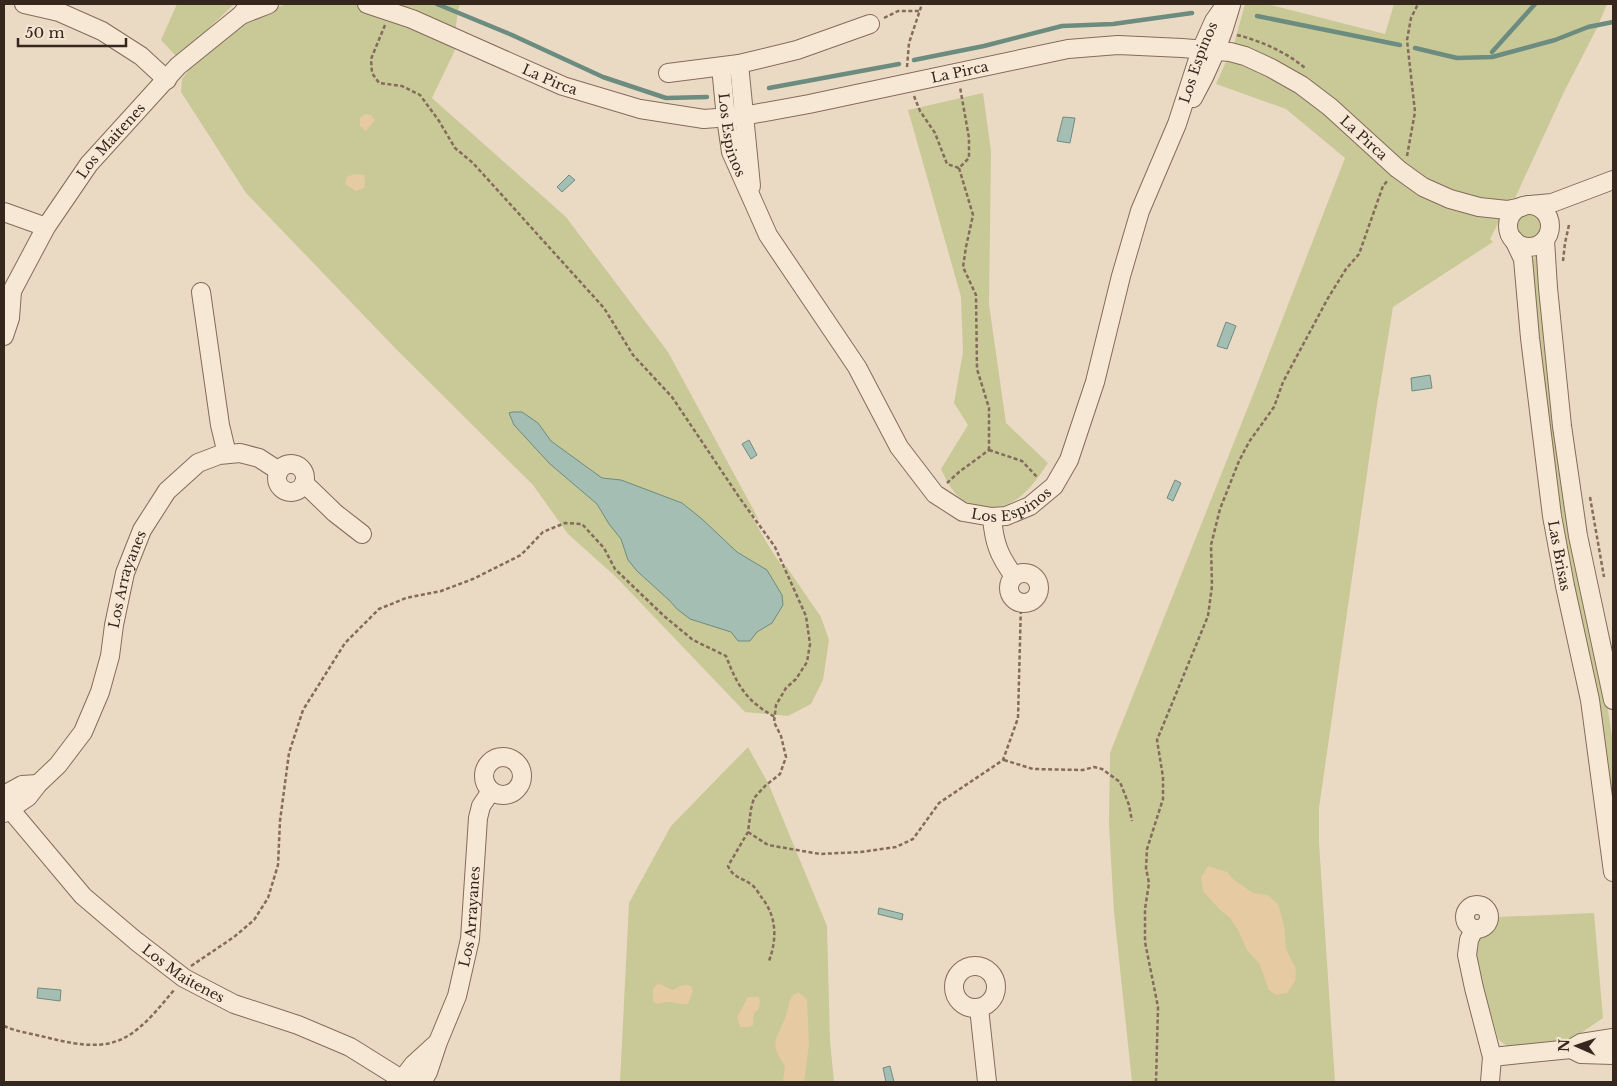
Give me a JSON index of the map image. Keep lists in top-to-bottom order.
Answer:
{
  "streets": {
    "street": [
      "Los Espinos",
      "La Pirca",
      "Los Maitenes",
      "Las Brisas",
      "Los Arrayanes"
    ]
  },
  "crossings": [
    ["Los Espinos", "La Pirca"],
    ["La Pirca", "Las Brisas"],
    ["Los Maitenes", "Los Arrayanes"]
  ],
  "scale_bar": "50 m",
  "north": "left"
}
